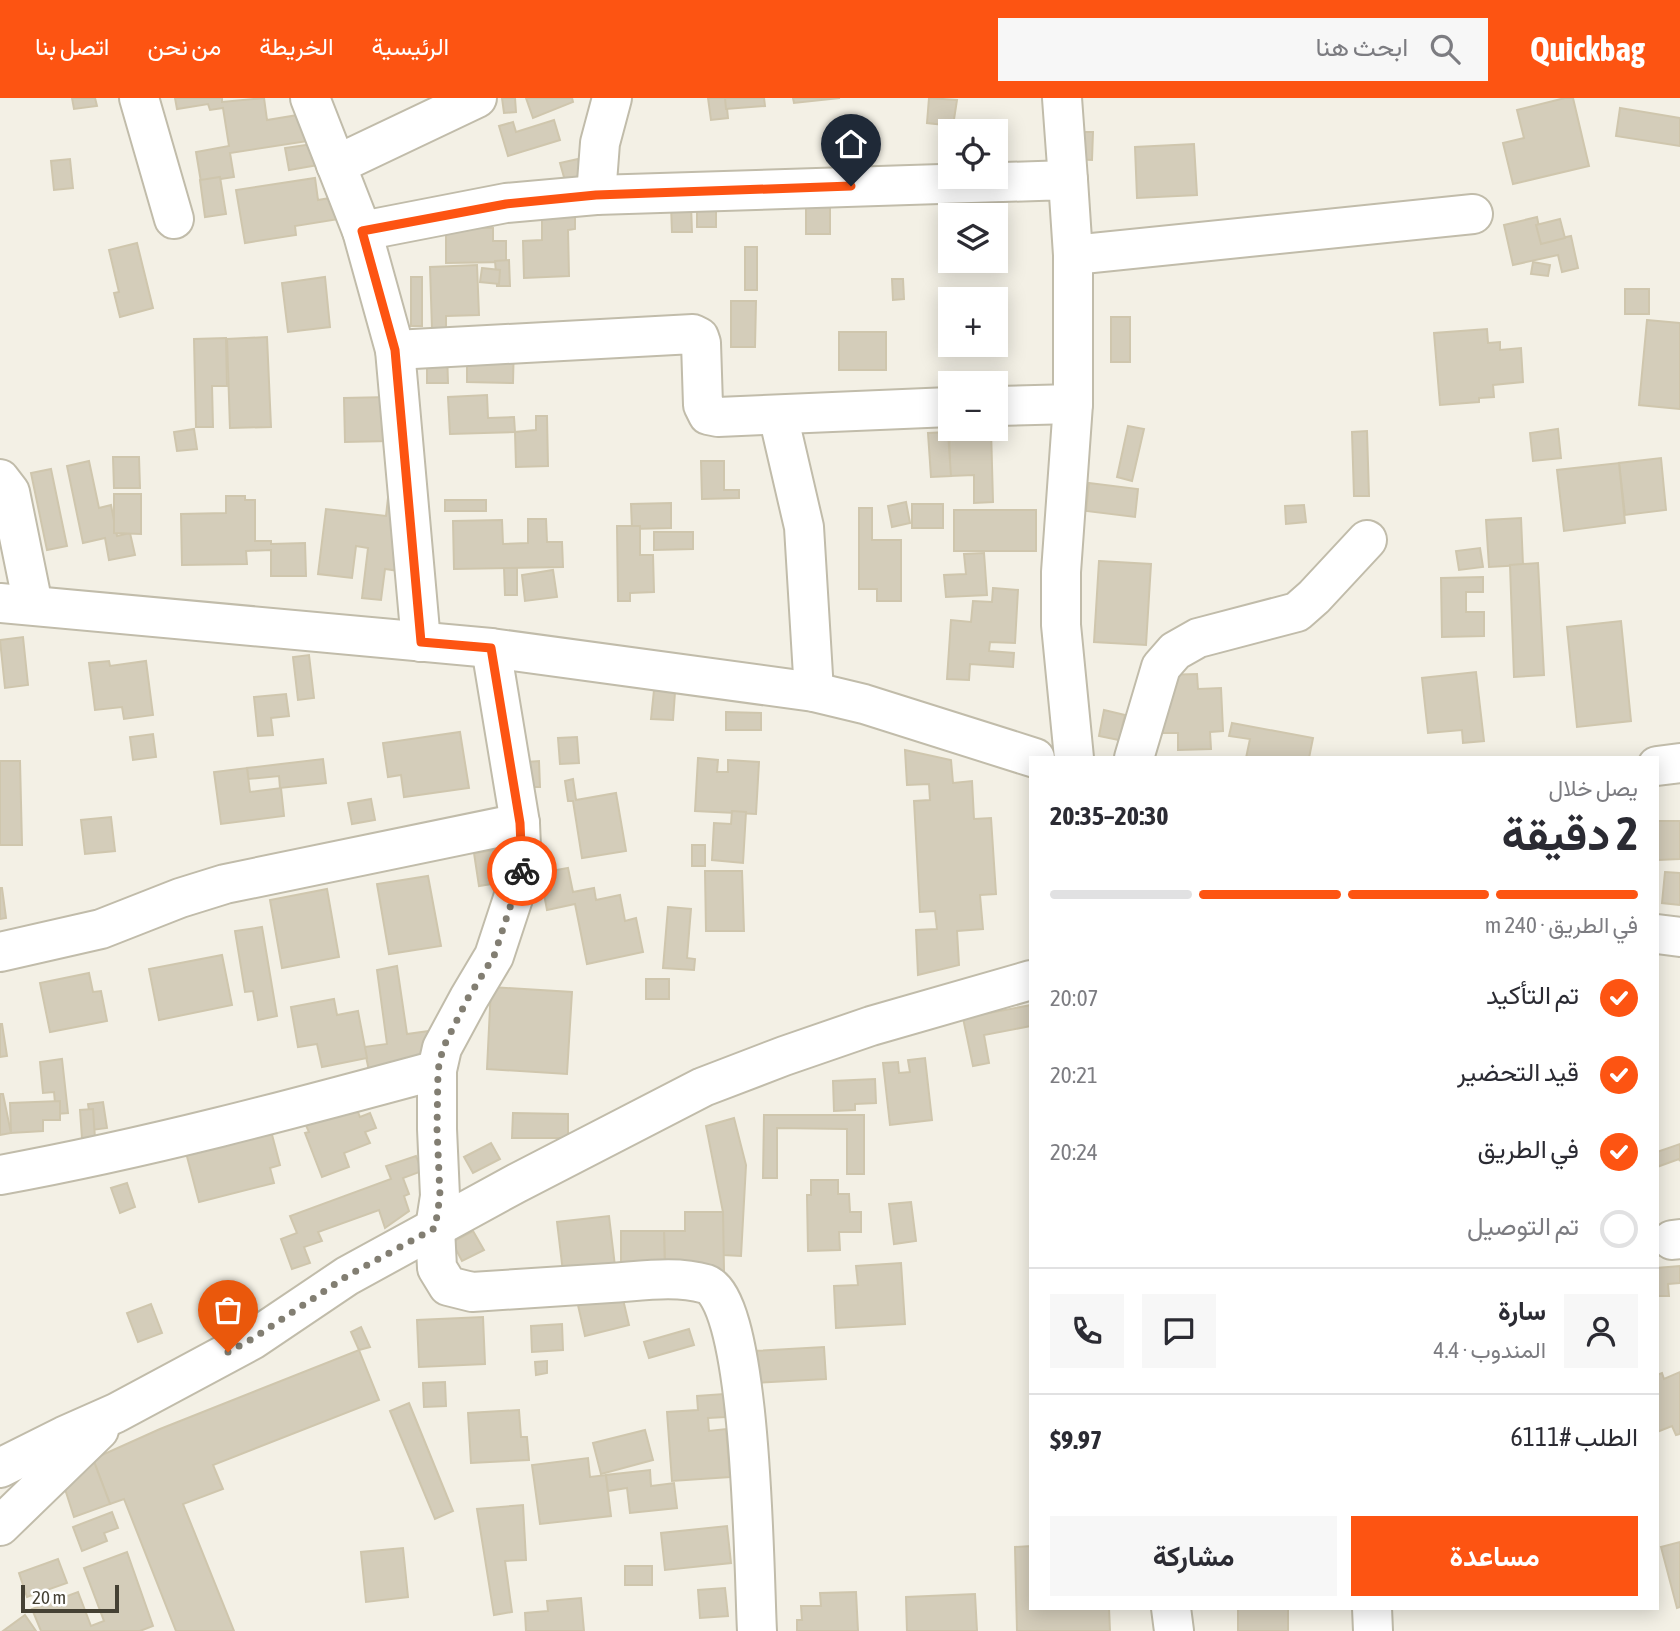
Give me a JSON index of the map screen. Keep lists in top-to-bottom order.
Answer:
{
  "scale_bar": "20 m",
  "page": {
    "header": "Quickbag",
    "search": "ابحث هنا",
    "nav": [
      "الرئيسية",
      "الخريطة",
      "من نحن",
      "اتصل بنا"
    ],
    "map_buttons": ["+", "−"],
    "heading": ["2 دقيقة", "يصل خلال", "20:30–20:35"],
    "panel": [
      "سارة",
      "المندوب · 4.4",
      "الطلب #6111",
      "$9.97"
    ],
    "bar": "في الطريق · 240 m",
    "list": [
      ["تم التأكيد", "20:07"],
      ["قيد التحضير", "20:21"],
      ["في الطريق", "20:24"],
      "تم التوصيل"
    ],
    "buttons": ["مساعدة", "مشاركة"],
    "scale": "20 m"
  }
}
